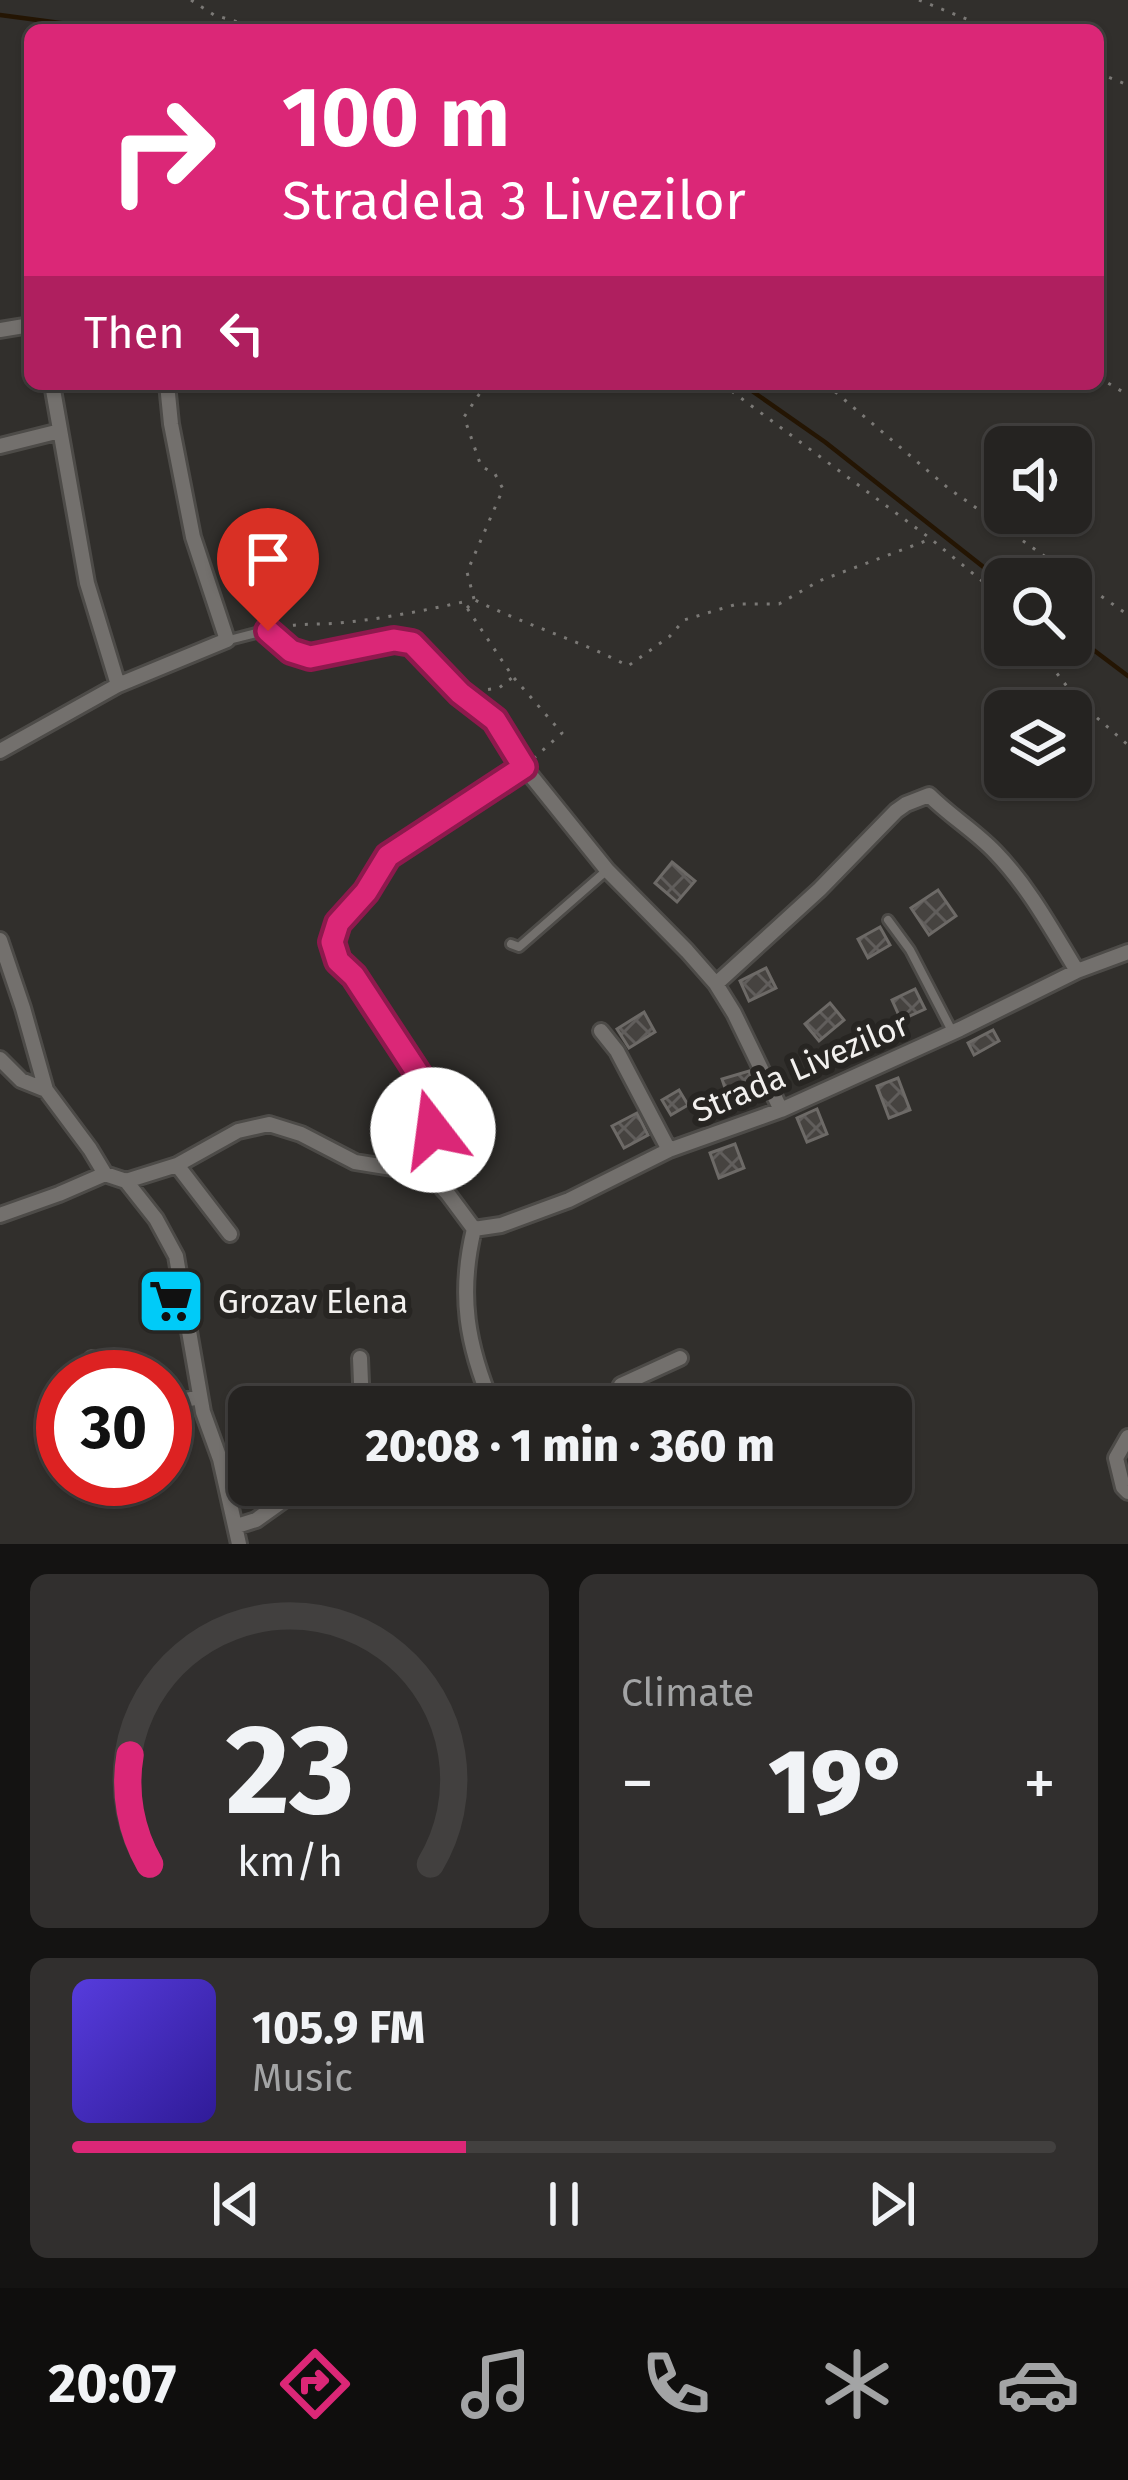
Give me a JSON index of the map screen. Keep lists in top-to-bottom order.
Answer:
{
  "streets": {
    "street": ["Strada Livezilor"]
  },
  "places": {
    "supermarket": ["Grozav Elena"]
  },
  "page": {
    "turn": ["100 m", "Stradela 3 Livezilor"],
    "then": "Then",
    "limit": "30",
    "trip": "20:08 · 1 min · 360 m",
    "tile": "Climate",
    "heat": ["−", "19°", "+"],
    "song": ["105.9 FM", "Music"],
    "tabs": "20:07",
    "gauge": ["23", "km/h"]
  }
}
